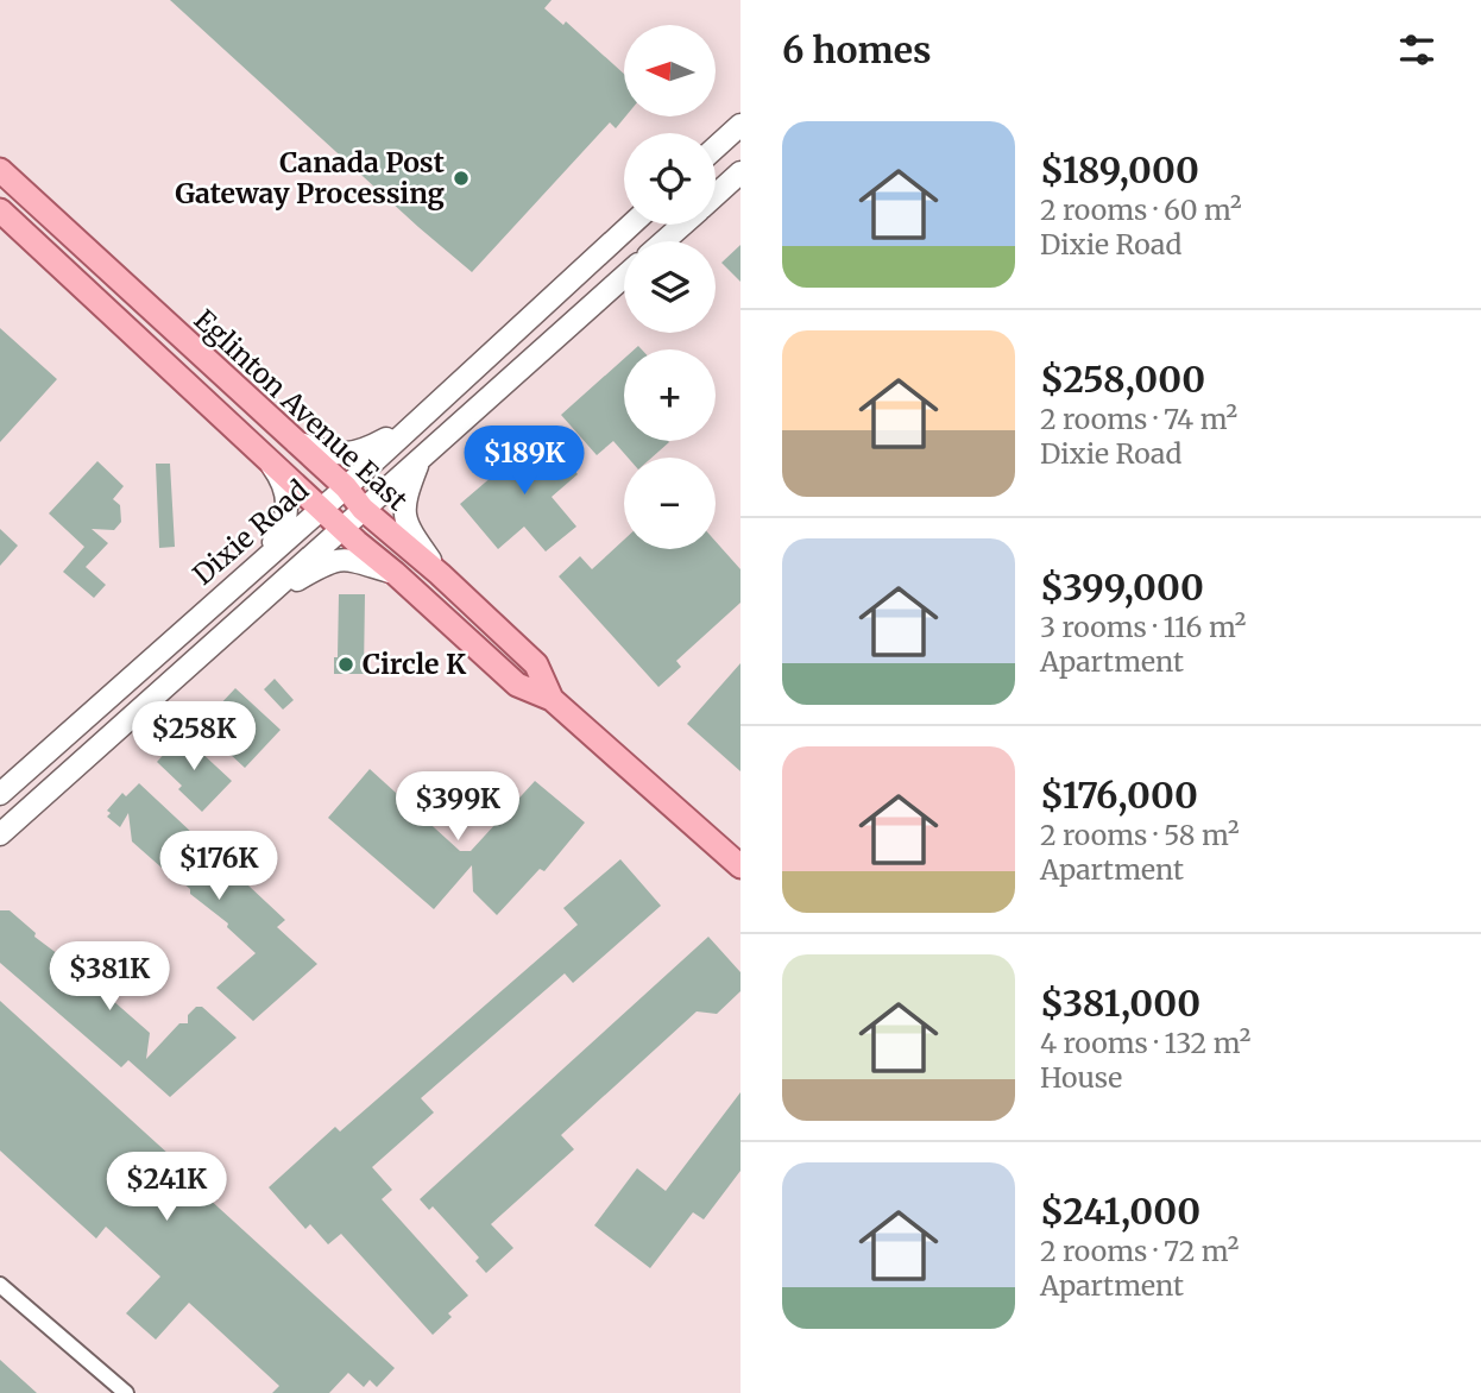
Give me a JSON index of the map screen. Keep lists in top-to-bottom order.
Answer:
{
  "streets": {
    "main road": ["Eglinton Avenue East", "Dixie Road"]
  },
  "crossings": [
    ["Eglinton Avenue East", "Dixie Road"]
  ],
  "places": ["Canada Post Gateway Processing", "Circle K"],
  "north": "left",
  "page": {
    "heading": "6 homes",
    "map_buttons": ["+", "−"],
    "list": [
      {
        "name": "$189,000",
        "note": "2 rooms · 60 m² · Dixie Road"
      },
      {
        "name": "$258,000",
        "note": "2 rooms · 74 m² · Dixie Road"
      },
      {
        "name": "$399,000",
        "note": "3 rooms · 116 m² · Apartment"
      },
      {
        "name": "$176,000",
        "note": "2 rooms · 58 m² · Apartment"
      },
      {
        "name": "$381,000",
        "note": "4 rooms · 132 m² · House"
      },
      {
        "name": "$241,000",
        "note": "2 rooms · 72 m² · Apartment"
      }
    ],
    "price": [
      "$189K",
      "$258K",
      "$399K",
      "$176K",
      "$381K",
      "$241K"
    ]
  }
}
